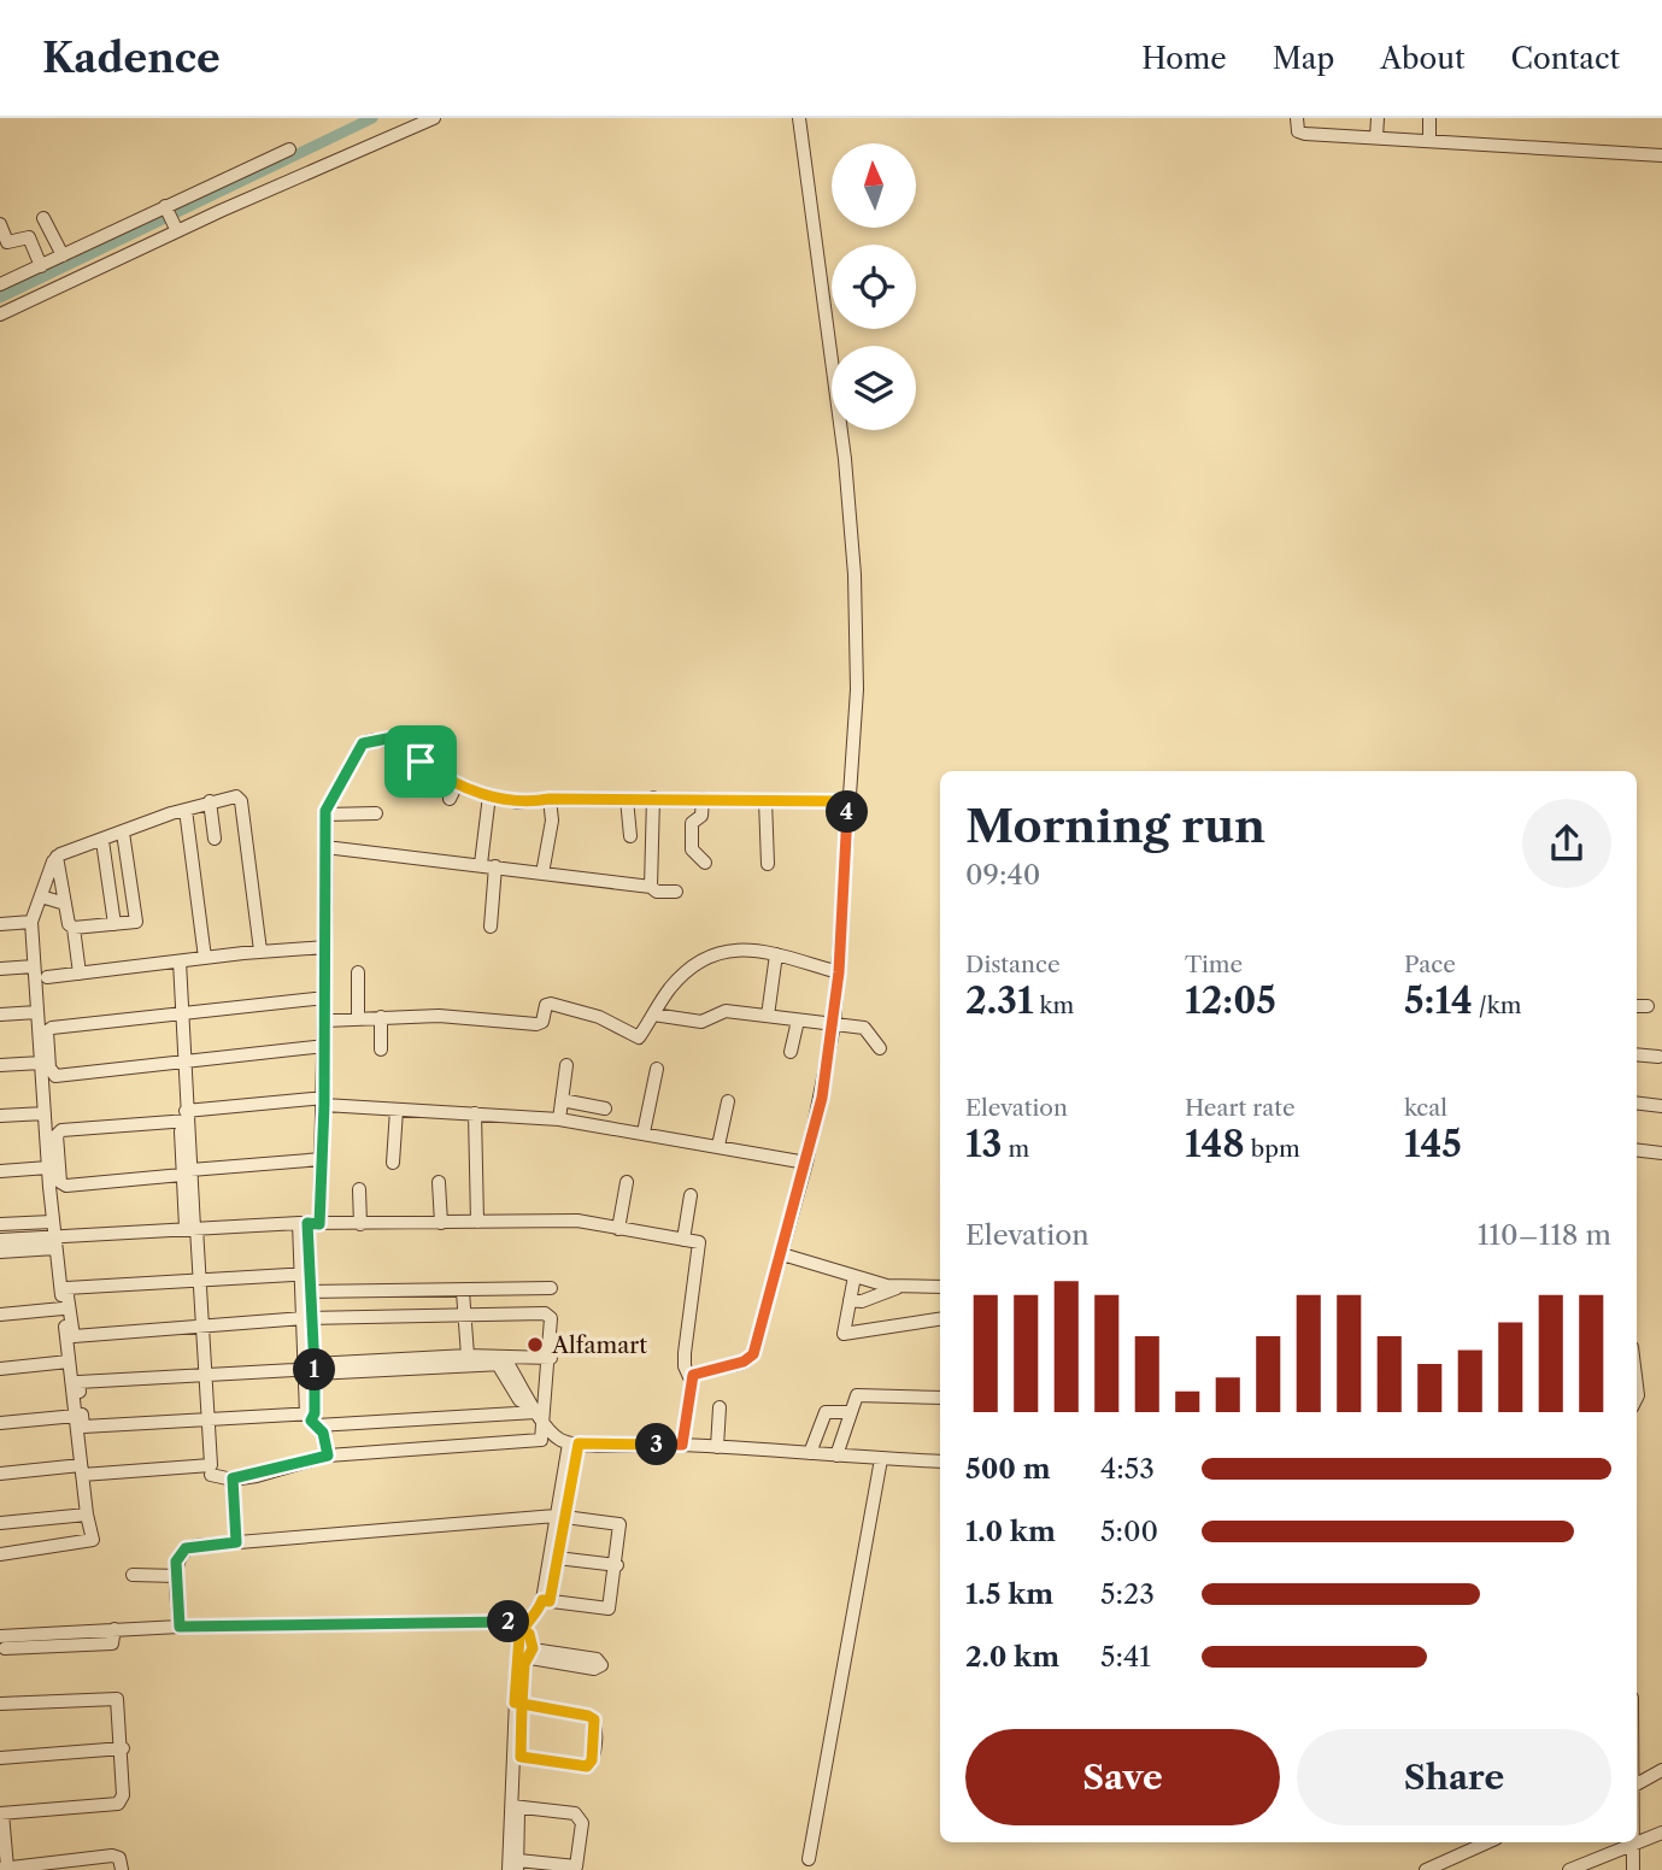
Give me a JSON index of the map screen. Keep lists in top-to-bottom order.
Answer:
{
  "places": ["Alfamart"],
  "north": "top",
  "page": {
    "header": "Kadence",
    "nav": [
      "Home",
      "Map",
      "About",
      "Contact"
    ],
    "heading": ["Morning run", "09:40"],
    "pins": [
      "4",
      "1",
      "3",
      "2"
    ],
    "stats": [
      ["Distance", "2.31 km"],
      ["Time", "12:05"],
      ["Pace", "5:14 /km"],
      ["Elevation", "13 m"],
      ["Heart rate", "148 bpm"],
      ["kcal", "145"]
    ],
    "chart": ["Elevation", "110–118 m"],
    "list": [
      {
        "name": "500 m",
        "note": "4:53"
      },
      {
        "name": "1.0 km",
        "note": "5:00"
      },
      {
        "name": "1.5 km",
        "note": "5:23"
      },
      {
        "name": "2.0 km",
        "note": "5:41"
      }
    ],
    "buttons": ["Save", "Share"]
  }
}
